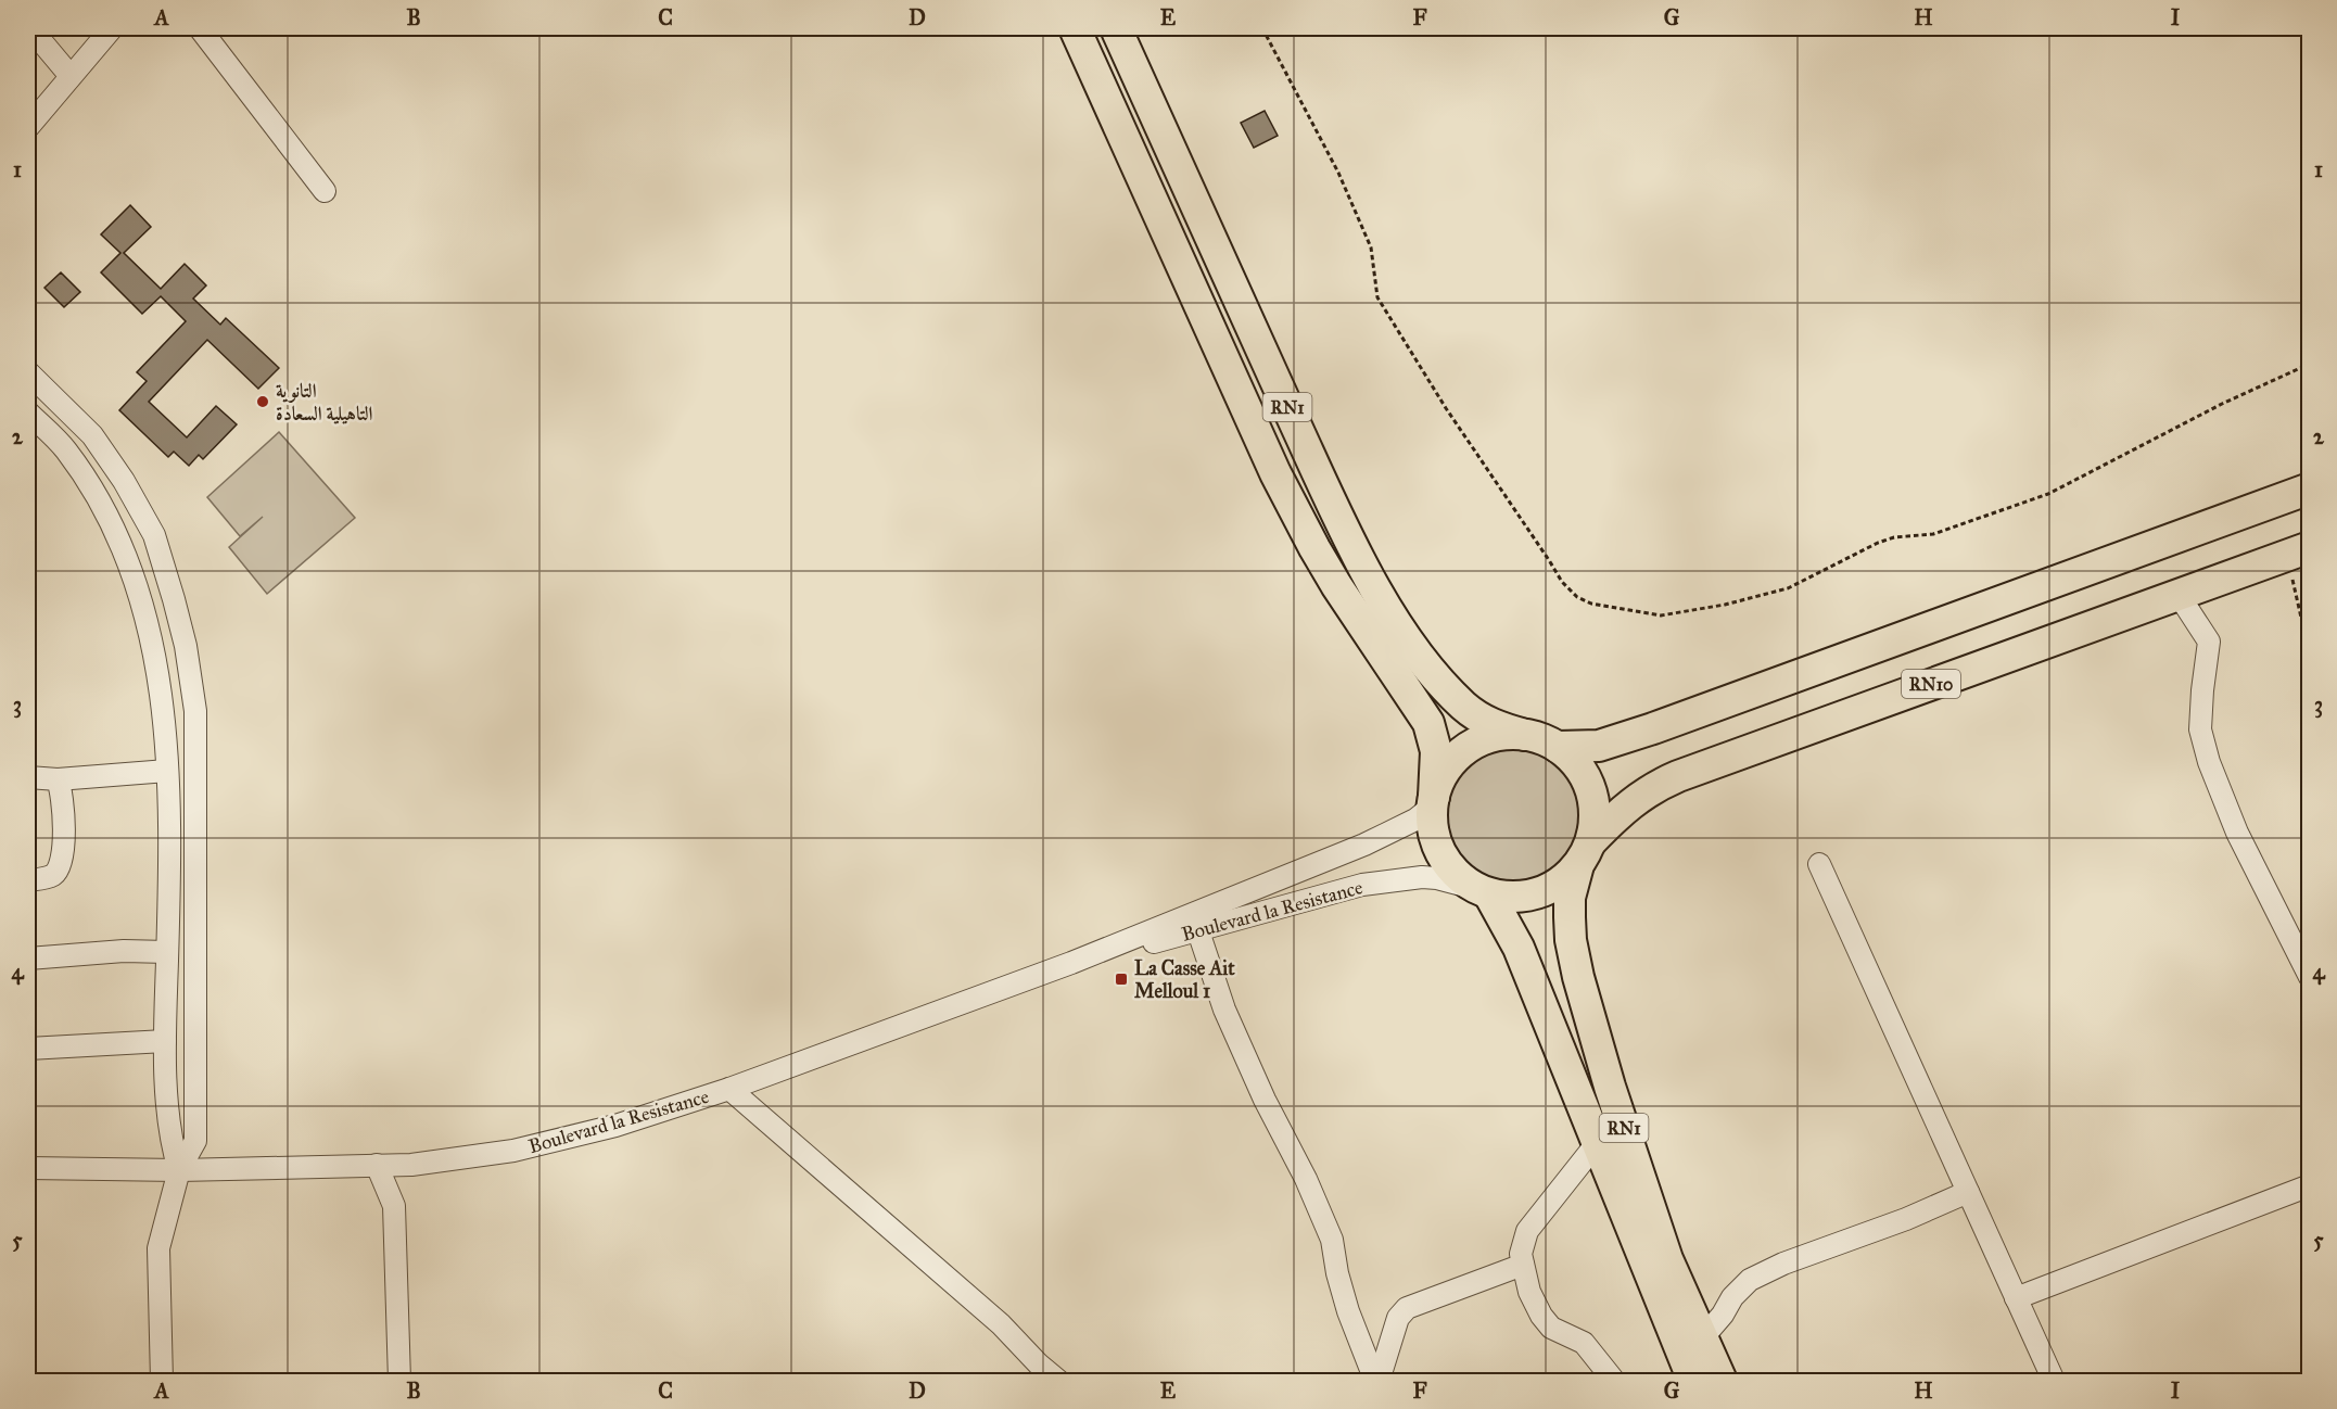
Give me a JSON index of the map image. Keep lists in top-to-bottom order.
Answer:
{
  "streets": {
    "highway": ["RN1", "RN10"],
    "street": ["Boulevard la Resistance"]
  },
  "crossings": [
    ["RN1", "RN10"],
    ["RN1", "Boulevard la Resistance"],
    ["RN10", "Boulevard la Resistance"]
  ],
  "places": {
    "other": ["التانوية التاهيلية السعادة"],
    "transit": ["La Casse Ait Melloul 1"]
  },
  "grid": {
    "columns": [
      "A",
      "B",
      "C",
      "D",
      "E",
      "F",
      "G",
      "H",
      "I"
    ],
    "rows": [
      "1",
      "2",
      "3",
      "4",
      "5"
    ]
  }
}
